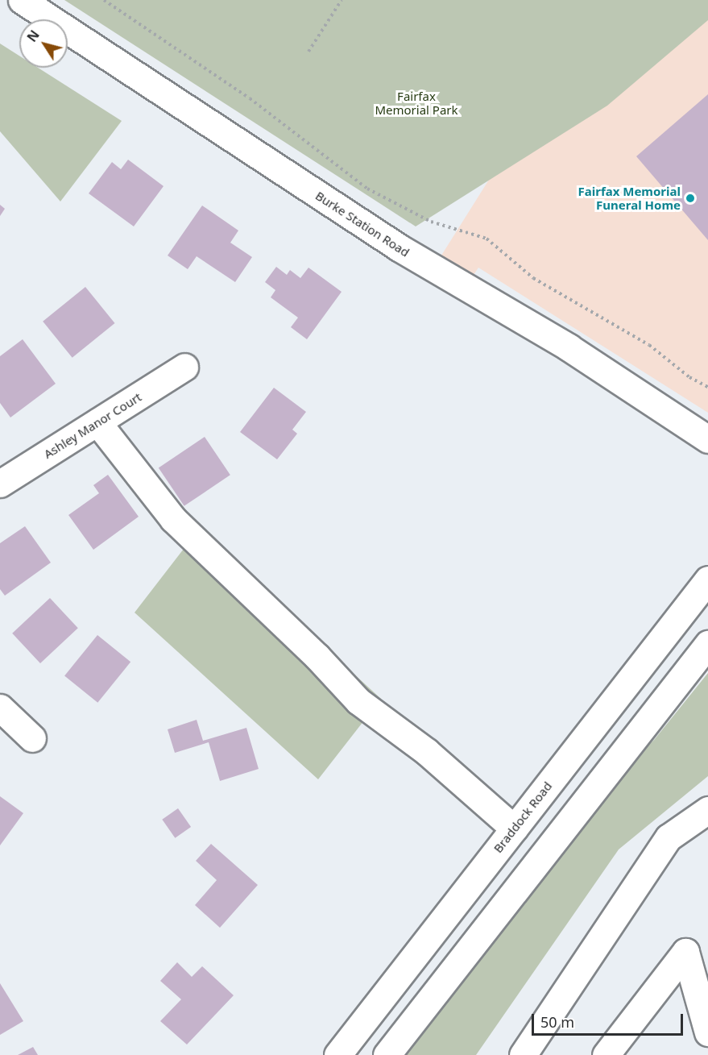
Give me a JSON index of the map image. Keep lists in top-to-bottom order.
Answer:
{
  "streets": {
    "main road": ["Burke Station Road", "Ashley Manor Court", "Braddock Road"]
  },
  "parks": ["Fairfax Memorial Park"],
  "places": ["Fairfax Memorial Funeral Home"],
  "scale_bar": "50 m",
  "north": "top left"
}
